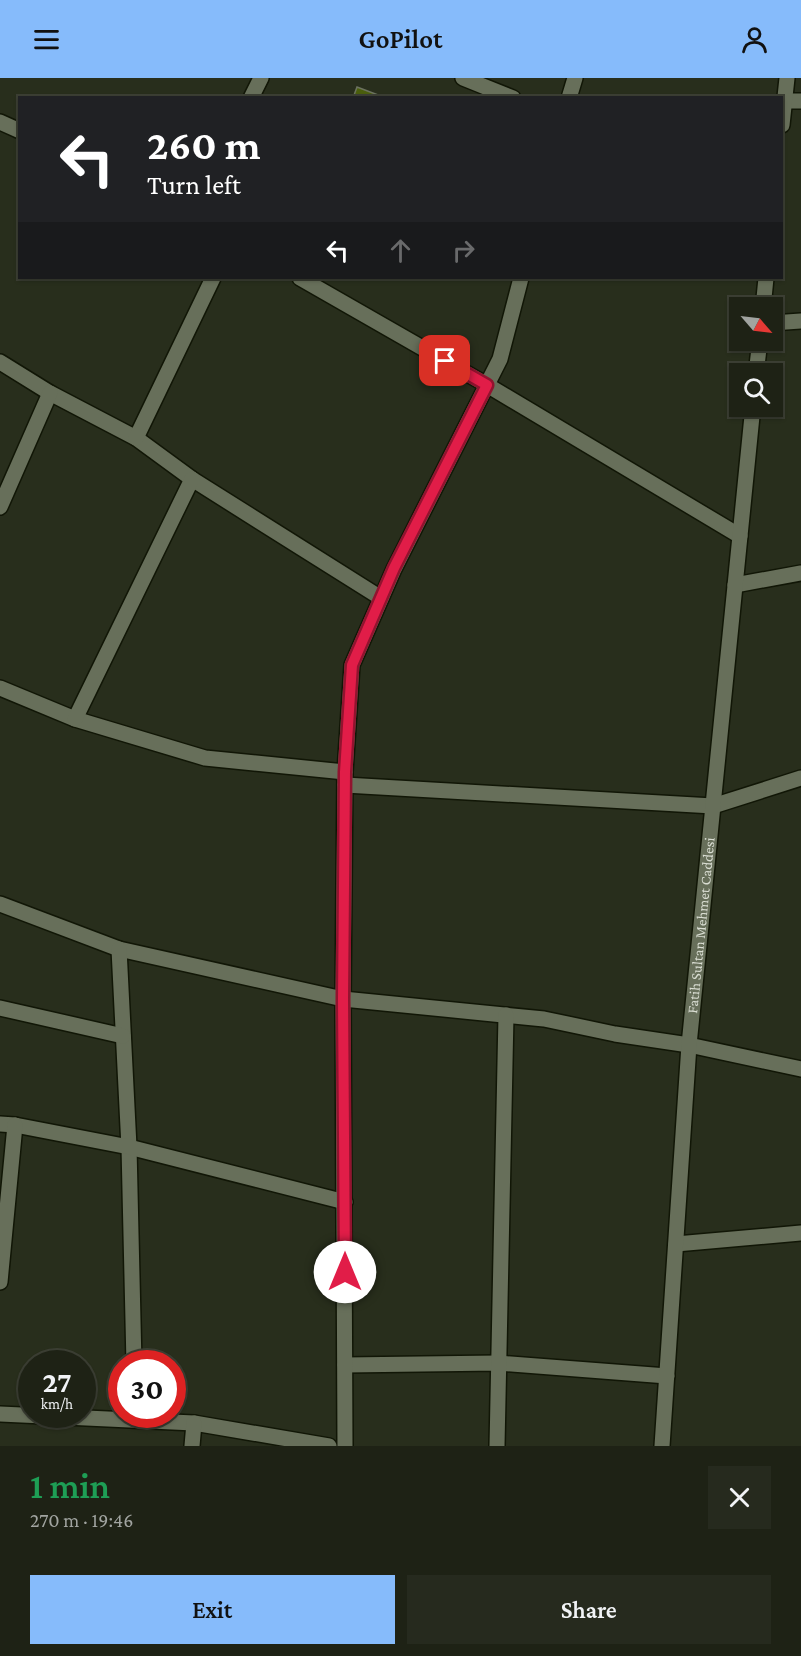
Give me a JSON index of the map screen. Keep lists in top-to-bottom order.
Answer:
{
  "streets": {
    "street": ["Fatih Sultan Mehmet Caddesi"]
  },
  "north": "bottom right",
  "page": {
    "header": "GoPilot",
    "turn": ["260 m", "Turn left"],
    "speed": "27 km/h",
    "limit": "30",
    "heading": ["1 min", "270 m · 19:46"],
    "buttons": ["Exit", "Share"]
  }
}
